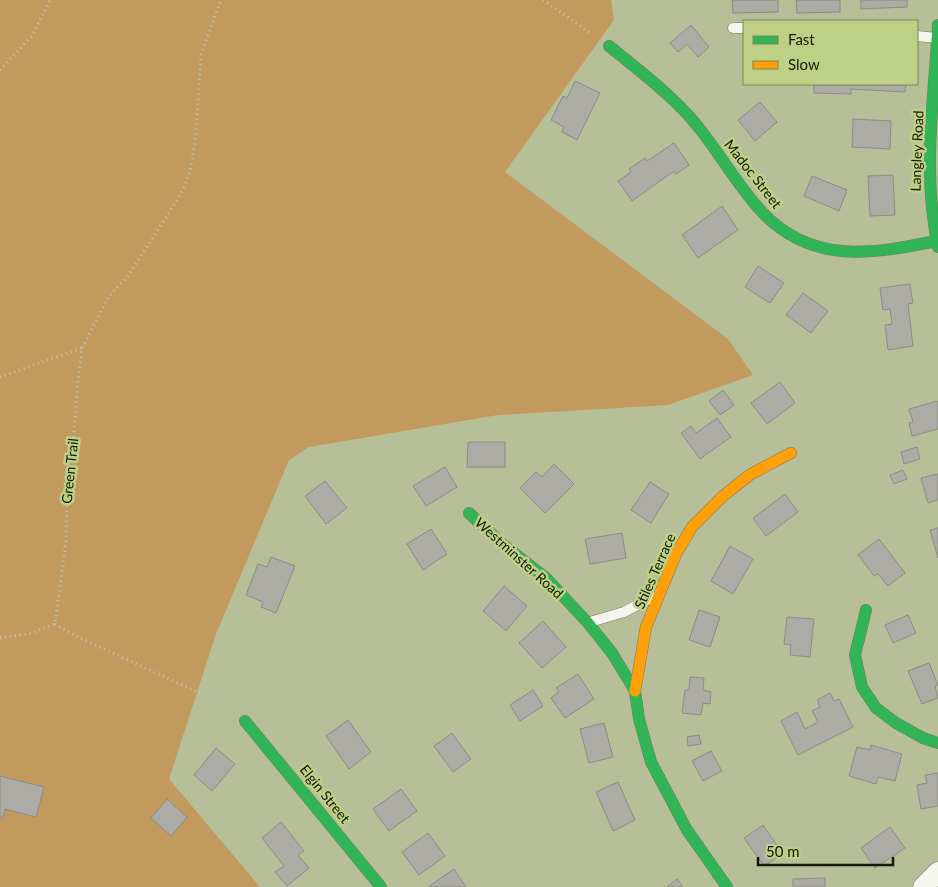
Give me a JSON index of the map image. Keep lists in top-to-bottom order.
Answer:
{
  "streets": {
    "street": [
      "Langley Road",
      "Madoc Street",
      "Westminster Road",
      "Stiles Terrace",
      "Elgin Street"
    ],
    "path": ["Green Trail"]
  },
  "crossings": [
    ["Langley Road", "Madoc Street"],
    ["Westminster Road", "Stiles Terrace"]
  ],
  "legend": ["Fast", "Slow"],
  "scale_bar": "50 m"
}
